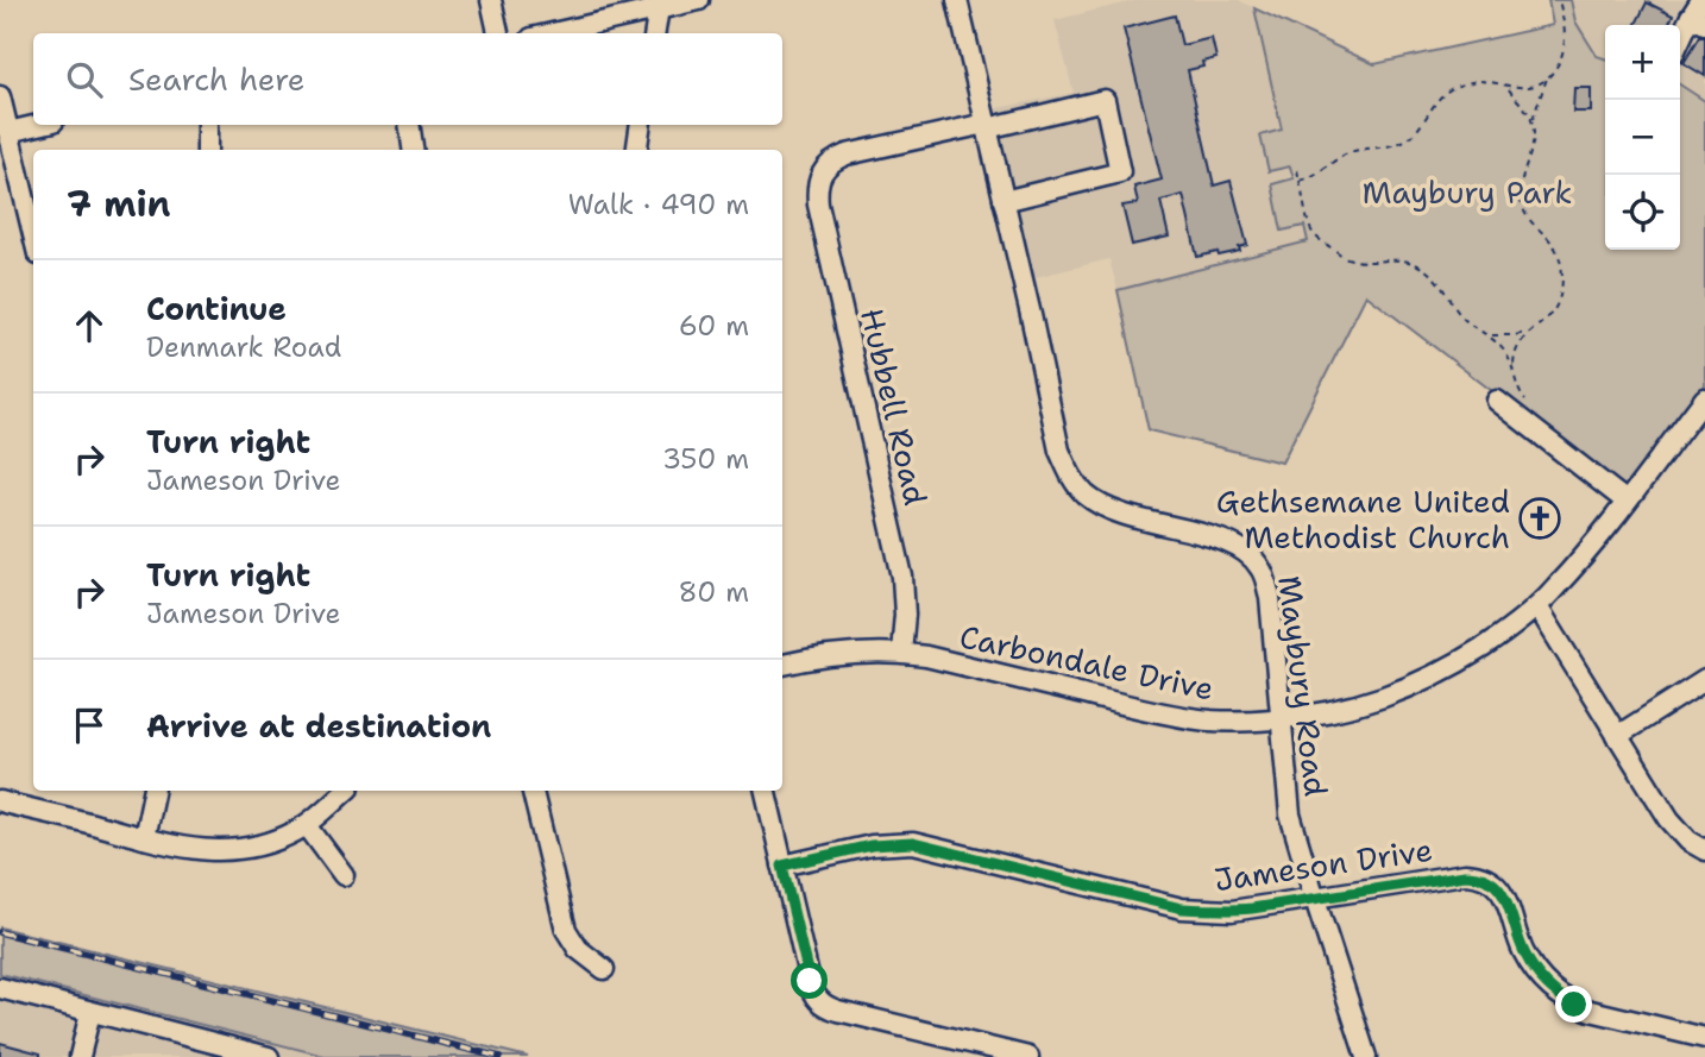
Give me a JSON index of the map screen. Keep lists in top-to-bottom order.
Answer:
{
  "streets": {
    "street": [
      "Hubbell Road",
      "Carbondale Drive",
      "Maybury Road",
      "Jameson Drive"
    ]
  },
  "crossings": [
    ["Hubbell Road", "Carbondale Drive"],
    ["Hubbell Road", "Maybury Road"],
    ["Carbondale Drive", "Maybury Road"],
    ["Maybury Road", "Jameson Drive"]
  ],
  "parks": ["Maybury Park"],
  "places": {
    "church": ["Gethsemane United Methodist Church"]
  },
  "page": {
    "map_buttons": ["+", "−"],
    "search": "Search here",
    "heading": ["7 min", "Walk · 490 m"],
    "list": [
      ["Continue", "Denmark Road", "60 m"],
      ["Turn right", "Jameson Drive", "350 m"],
      ["Turn right", "Jameson Drive", "80 m"],
      "Arrive at destination"
    ]
  }
}
